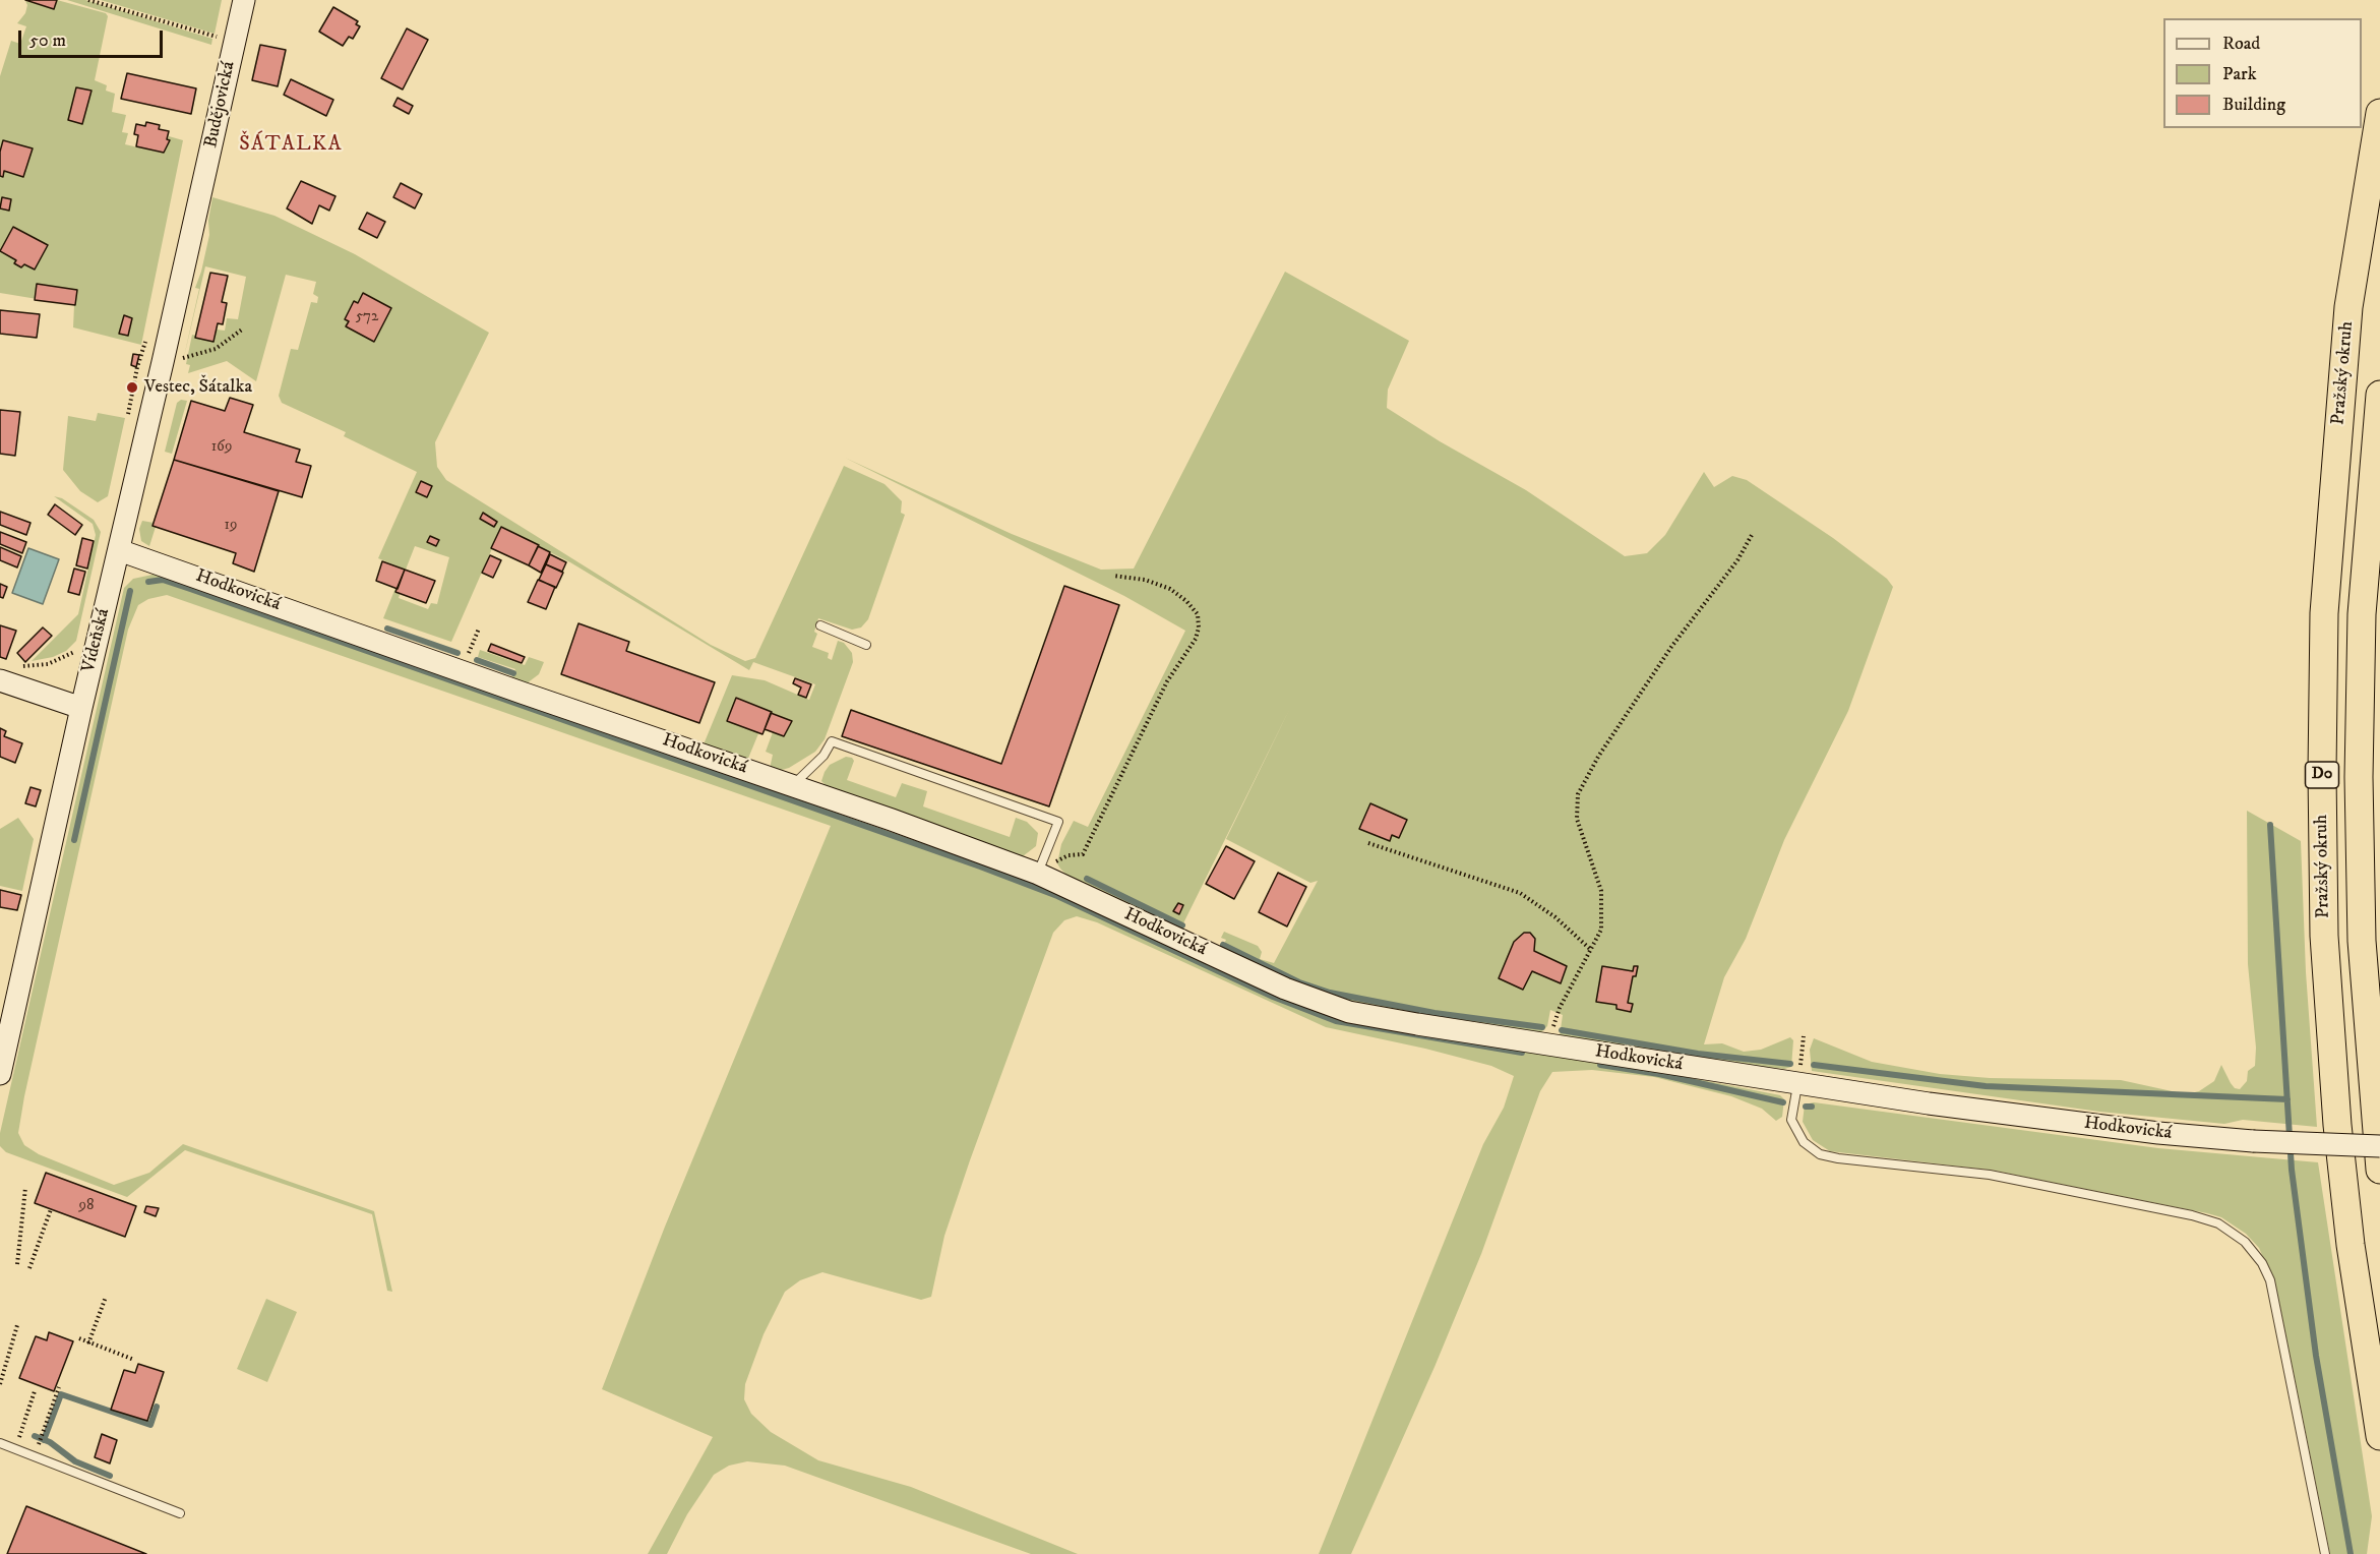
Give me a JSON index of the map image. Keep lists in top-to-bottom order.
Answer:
{
  "streets": {
    "highway": ["Pražský okruh", "D0"],
    "street": ["Budějovická", "Hodkovická", "Vídeňská"]
  },
  "crossings": [
    ["Budějovická", "Vídeňská"],
    ["Hodkovická", "Vídeňská"]
  ],
  "districts": ["ŠÁTALKA"],
  "places": ["Vestec, Šátalka"],
  "house_numbers": [
    "572",
    "169",
    "19",
    "98"
  ],
  "legend": ["Road", "Park", "Building"],
  "scale_bar": "50 m"
}
